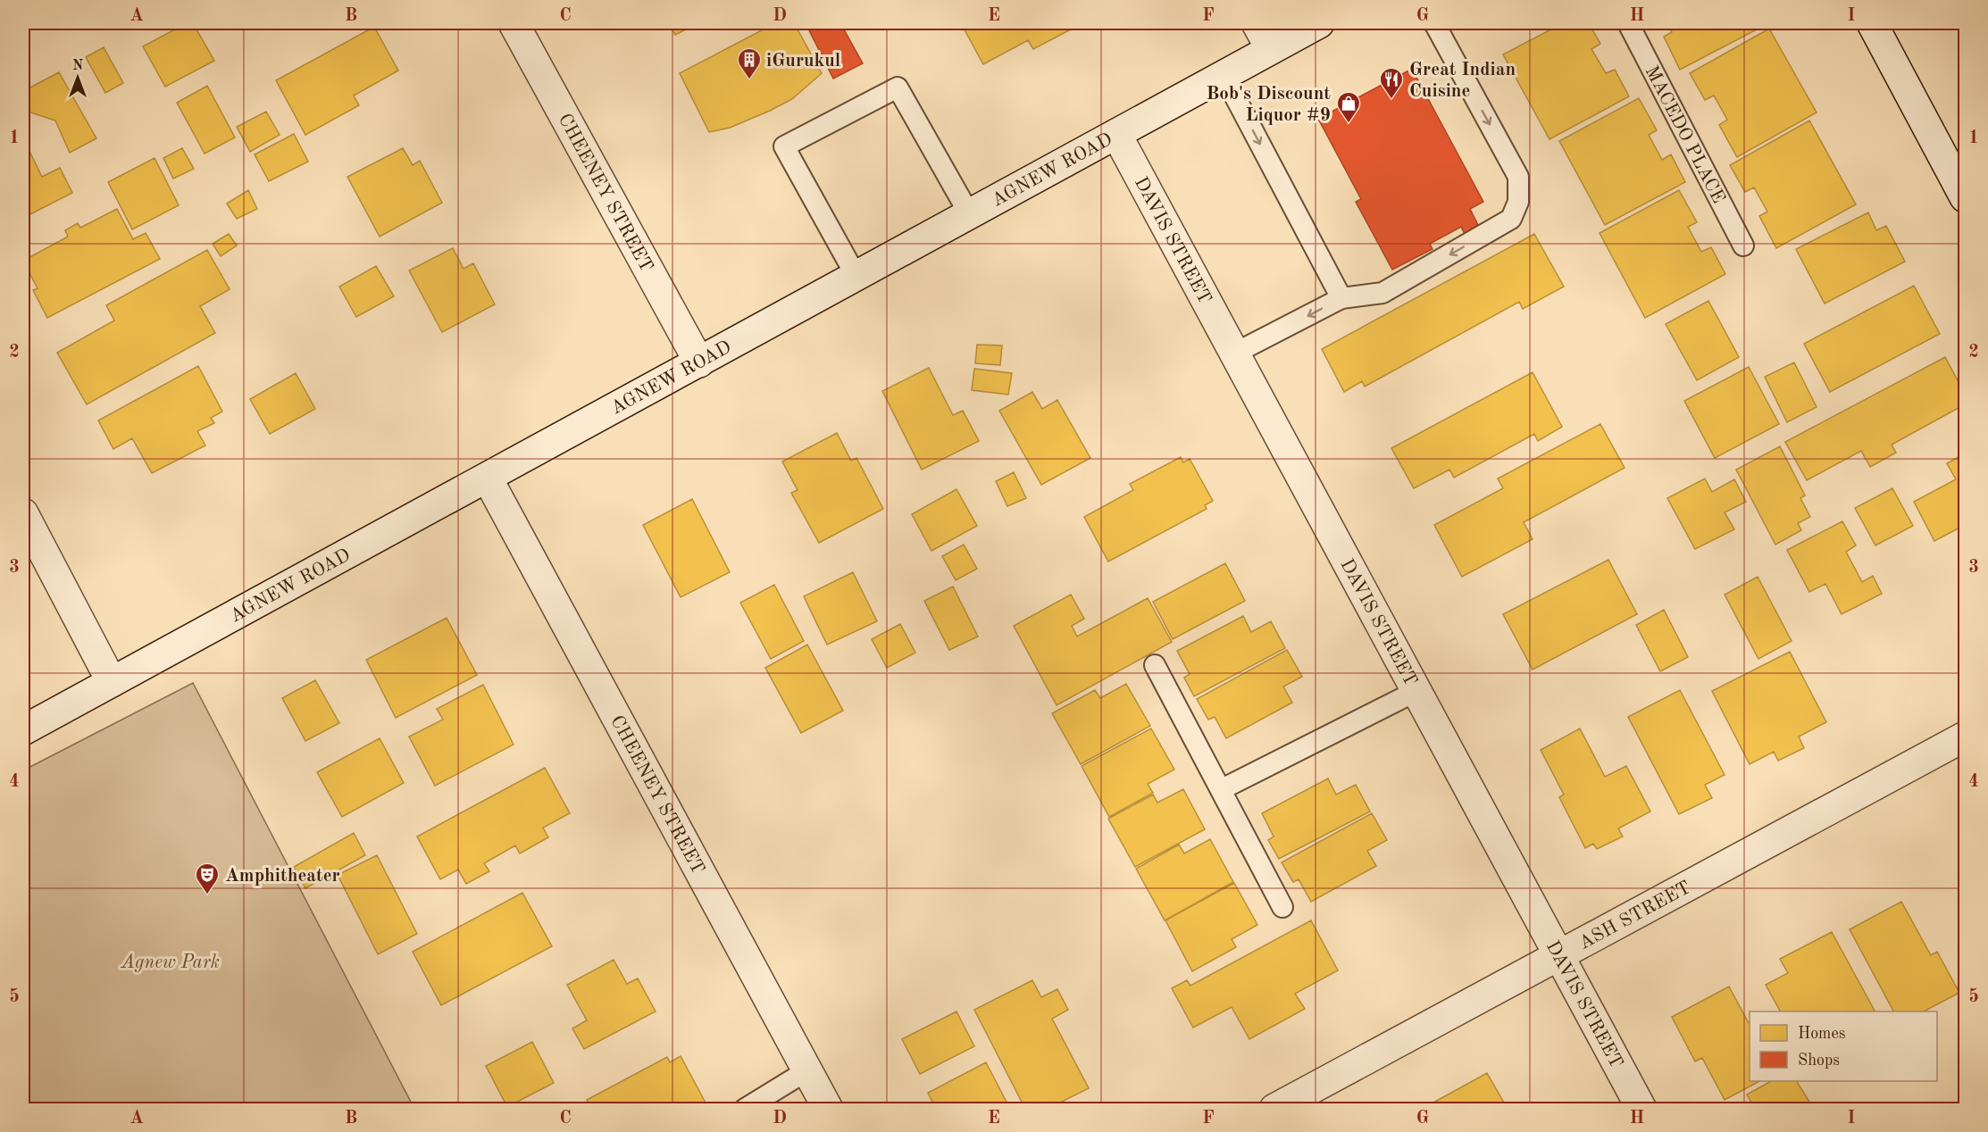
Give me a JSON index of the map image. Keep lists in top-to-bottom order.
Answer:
{
  "streets": {
    "street": [
      "AGNEW ROAD",
      "CHEENEY STREET",
      "DAVIS STREET",
      "ASH STREET"
    ],
    "lane": ["MACEDO PLACE"]
  },
  "crossings": [
    ["AGNEW ROAD", "CHEENEY STREET"],
    ["AGNEW ROAD", "DAVIS STREET"],
    ["DAVIS STREET", "ASH STREET"]
  ],
  "parks": ["Agnew Park"],
  "places": {
    "building": ["iGurukul"],
    "restaurant": ["Great Indian Cuisine"],
    "shop": ["Bob's Discount Liquor #9"],
    "theatre": ["Amphitheater"]
  },
  "legend": ["Homes", "Shops"],
  "north": "top",
  "grid": {
    "columns": [
      "A",
      "B",
      "C",
      "D",
      "E",
      "F",
      "G",
      "H",
      "I"
    ],
    "rows": [
      "1",
      "2",
      "3",
      "4",
      "5"
    ]
  }
}
